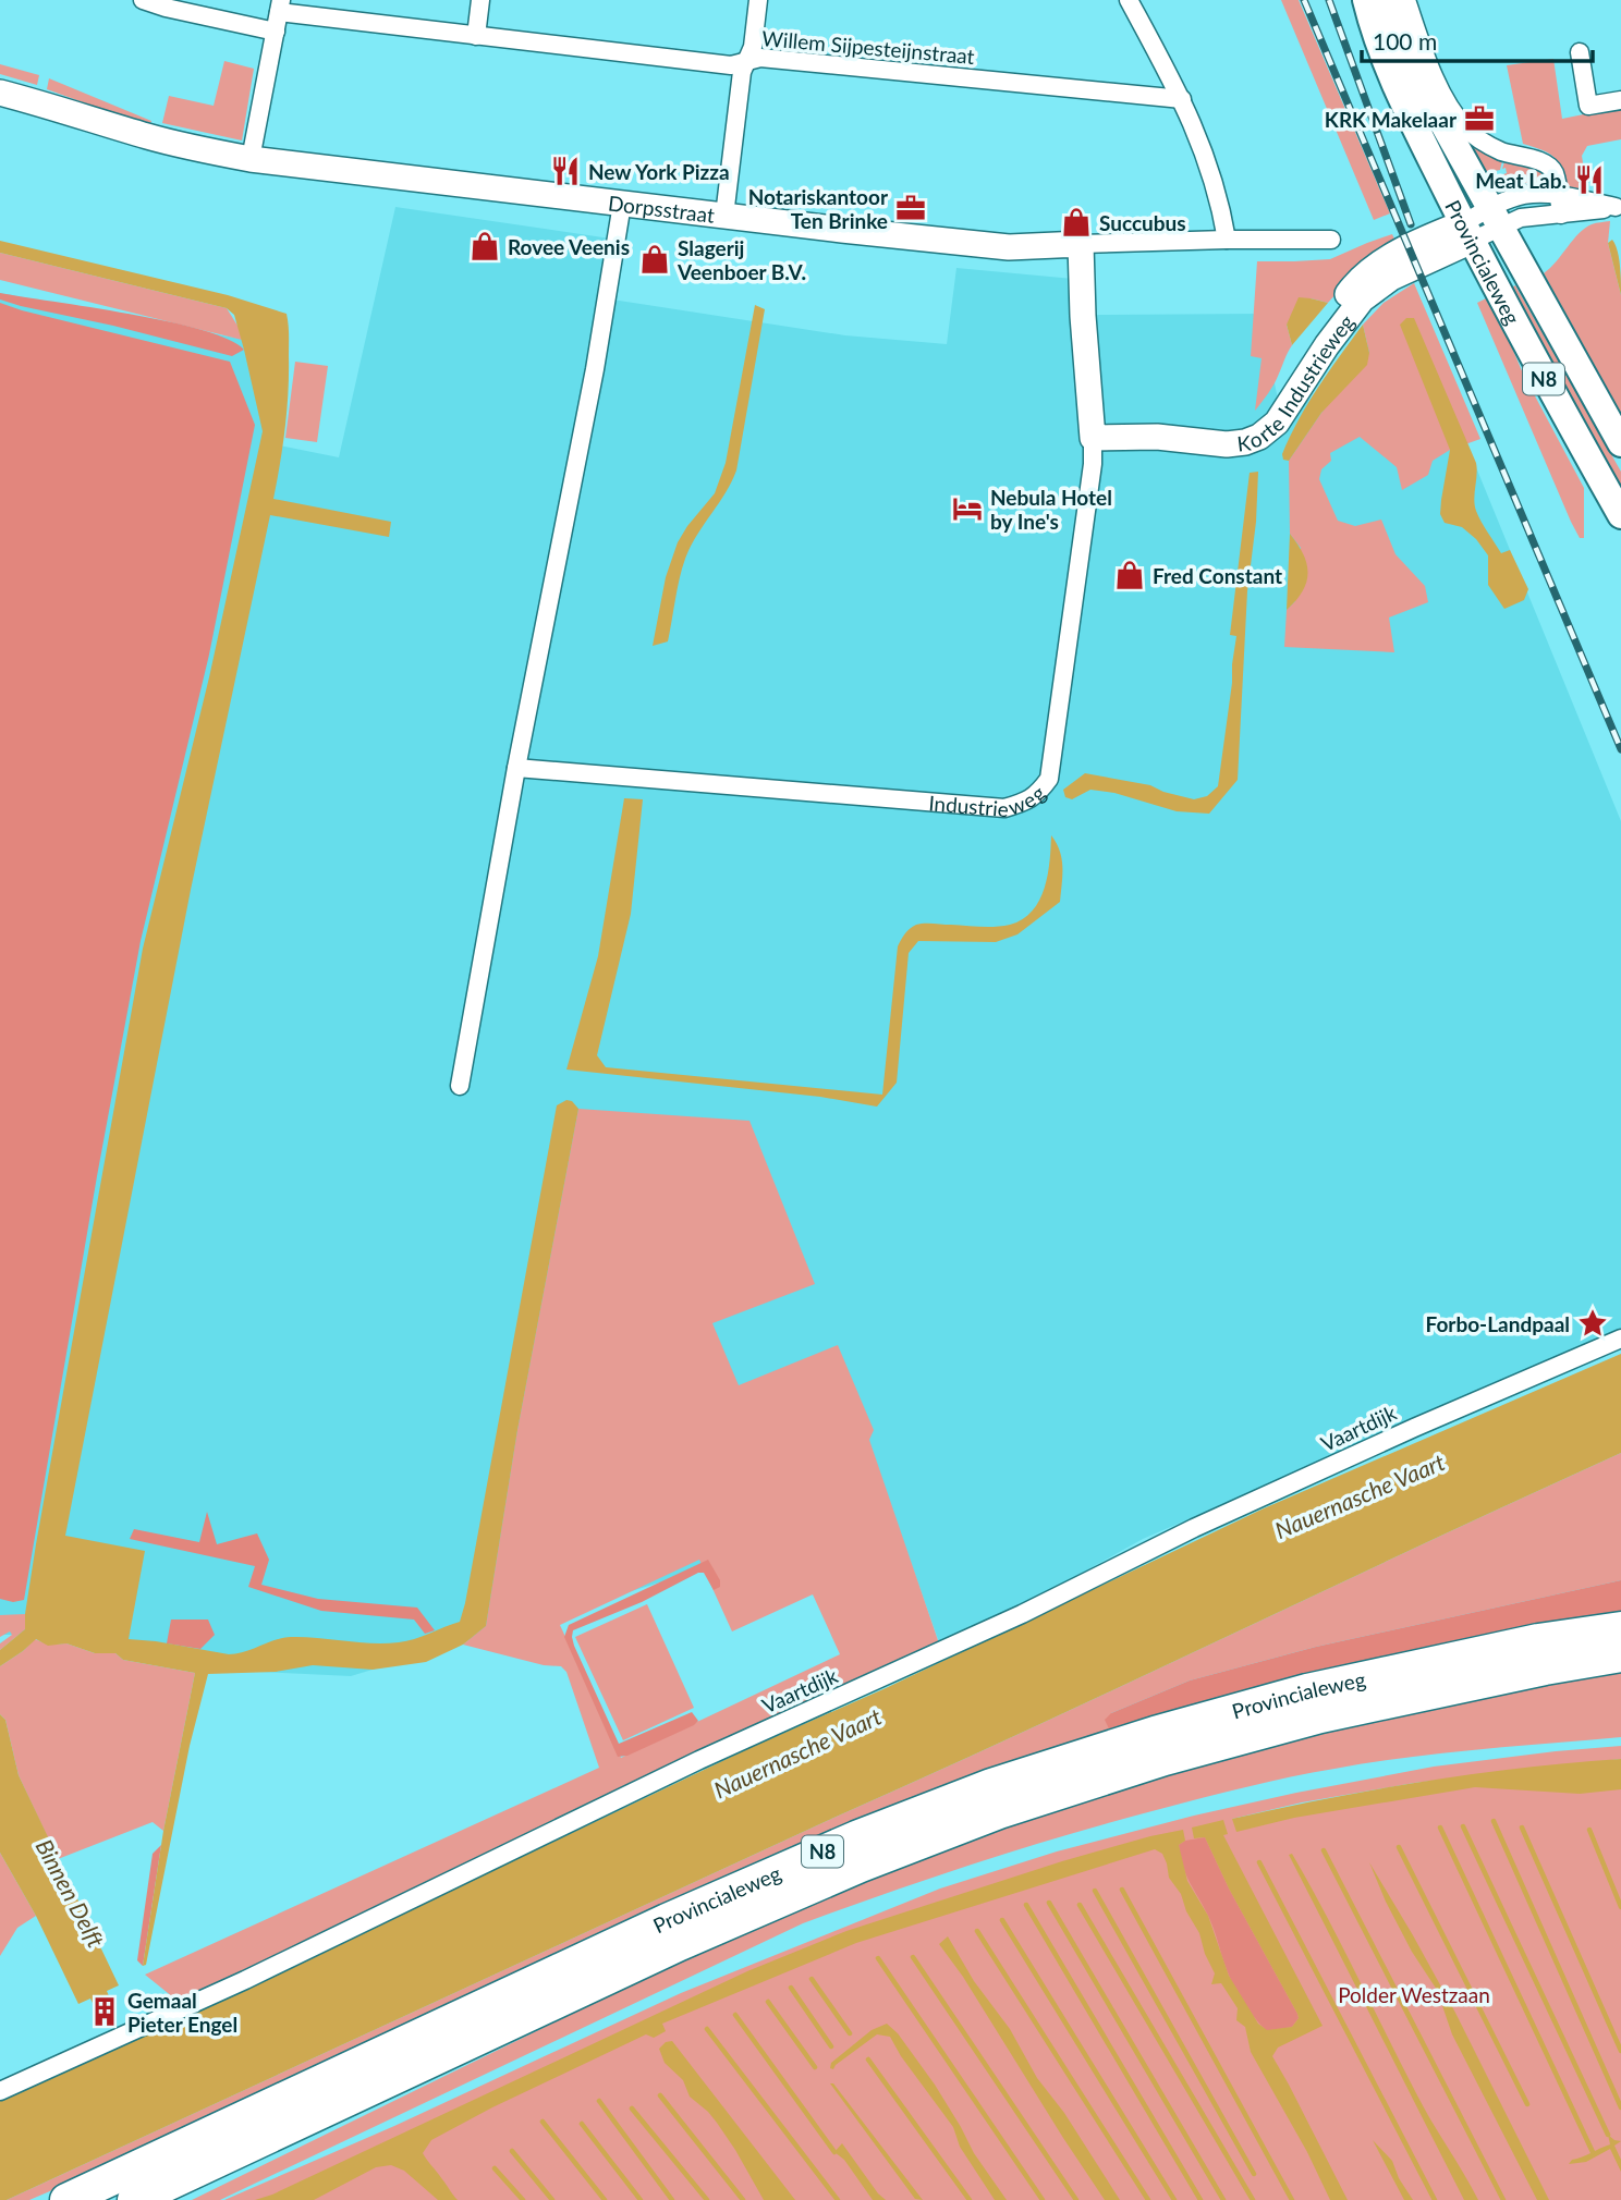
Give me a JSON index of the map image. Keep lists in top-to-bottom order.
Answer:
{
  "streets": {
    "highway": ["Provincialeweg", "N8"],
    "street": [
      "Willem Sijpesteijnstraat",
      "Dorpsstraat",
      "Korte Industrieweg",
      "Industrieweg",
      "Vaartdijk"
    ]
  },
  "crossings": [
    ["Dorpsstraat", "Industrieweg"],
    ["Provincialeweg", "Korte Industrieweg"],
    ["Korte Industrieweg", "Industrieweg"]
  ],
  "water": ["Nauernasche Vaart", "Binnen Delft"],
  "parks": ["Polder Westzaan"],
  "places": {
    "office": ["KRK Makelaar", "Notariskantoor Ten Brinke"],
    "restaurant": ["New York Pizza", "Meat Lab."],
    "shop": [
      "Succubus",
      "Rovee Veenis",
      "Slagerij Veenboer B.V.",
      "Fred Constant"
    ],
    "hotel": ["Nebula Hotel by Ine's"],
    "place": ["Forbo-Landpaal"],
    "building": ["Gemaal Pieter Engel"]
  },
  "scale_bar": "100 m"
}
